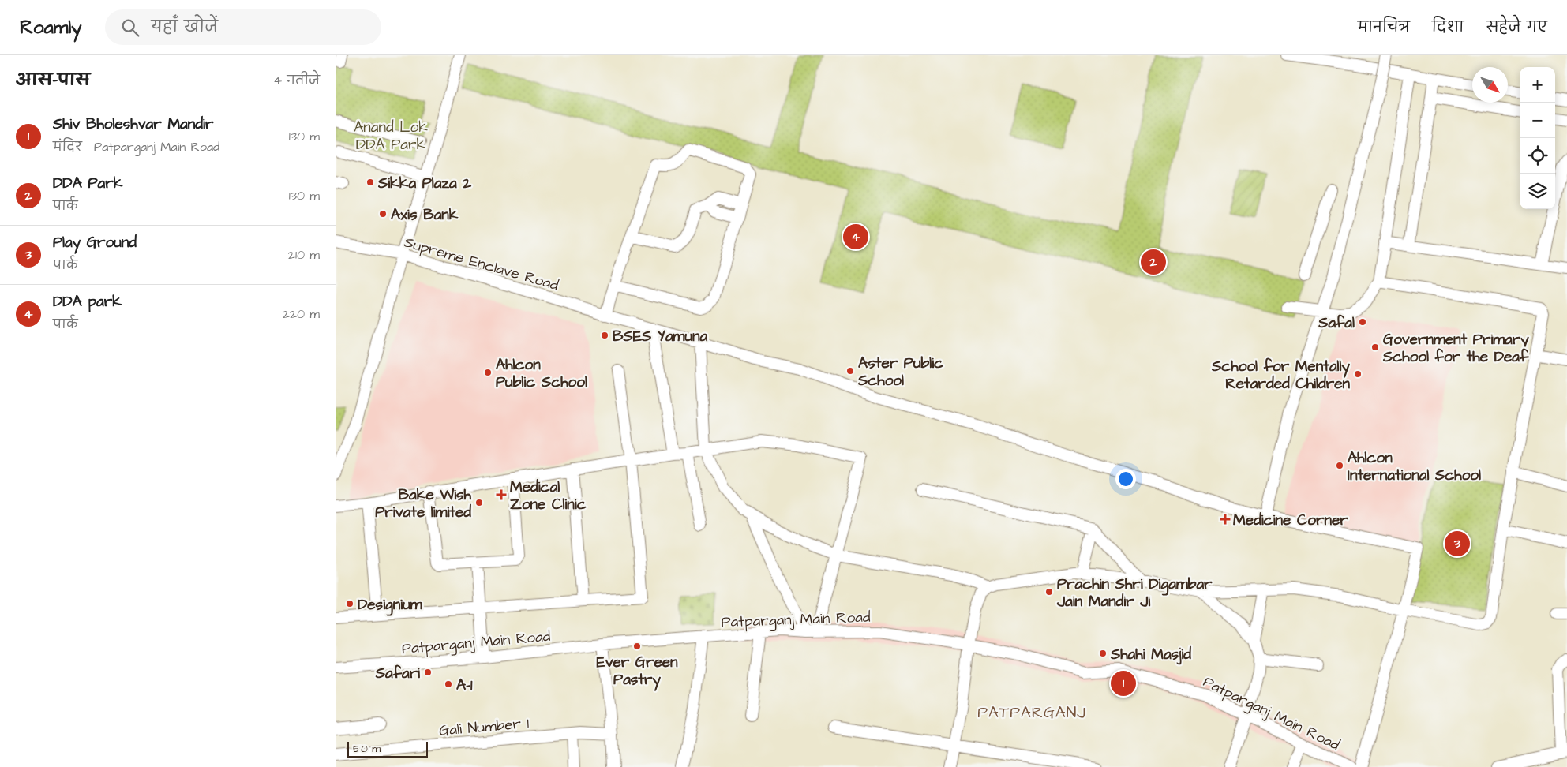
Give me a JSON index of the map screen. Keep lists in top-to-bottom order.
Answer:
{
  "streets": {
    "street": ["Supreme Enclave Road", "Patparganj Main Road", "Gali Number 1"]
  },
  "districts": ["PATPARGANJ"],
  "parks": ["Anand Lok DDA Park"],
  "places": {
    "other": [
      "Sikka Plaza 2",
      "Axis Bank",
      "Safal",
      "BSES Yamuna",
      "Government Primary School for the Deaf",
      "Aster Public School",
      "Ahlcon Public School",
      "School for Mentally Retarded Children",
      "Ahlcon International School",
      "Bake Wish Private limited",
      "Prachin Shri Digambar Jain Mandir Ji",
      "Designium",
      "Ever Green Pastry",
      "Shahi Masjid",
      "Safari",
      "A-1"
    ],
    "health": ["Medical Zone Clinic", "Medicine Corner"]
  },
  "scale_bar": "50 m",
  "north": "bottom right",
  "page": {
    "header": "Roamly",
    "search": "यहाँ खोजें",
    "nav": ["मानचित्र", "दिशा", "सहेजे गए"],
    "heading": ["आस-पास", "4 नतीजे"],
    "map_buttons": ["+", "−"],
    "list": [
      {
        "mark": "1",
        "name": "Shiv Bholeshvar Mandir",
        "note": "मंदिर · Patparganj Main Road",
        "value": "130 m"
      },
      {
        "mark": "2",
        "name": "DDA Park",
        "note": "पार्क",
        "value": "130 m"
      },
      {
        "mark": "3",
        "name": "Play Ground",
        "note": "पार्क",
        "value": "210 m"
      },
      {
        "mark": "4",
        "name": "DDA park",
        "note": "पार्क",
        "value": "220 m"
      }
    ],
    "pins": [
      "4",
      "2",
      "3",
      "1"
    ],
    "scale": "50 m"
  }
}
